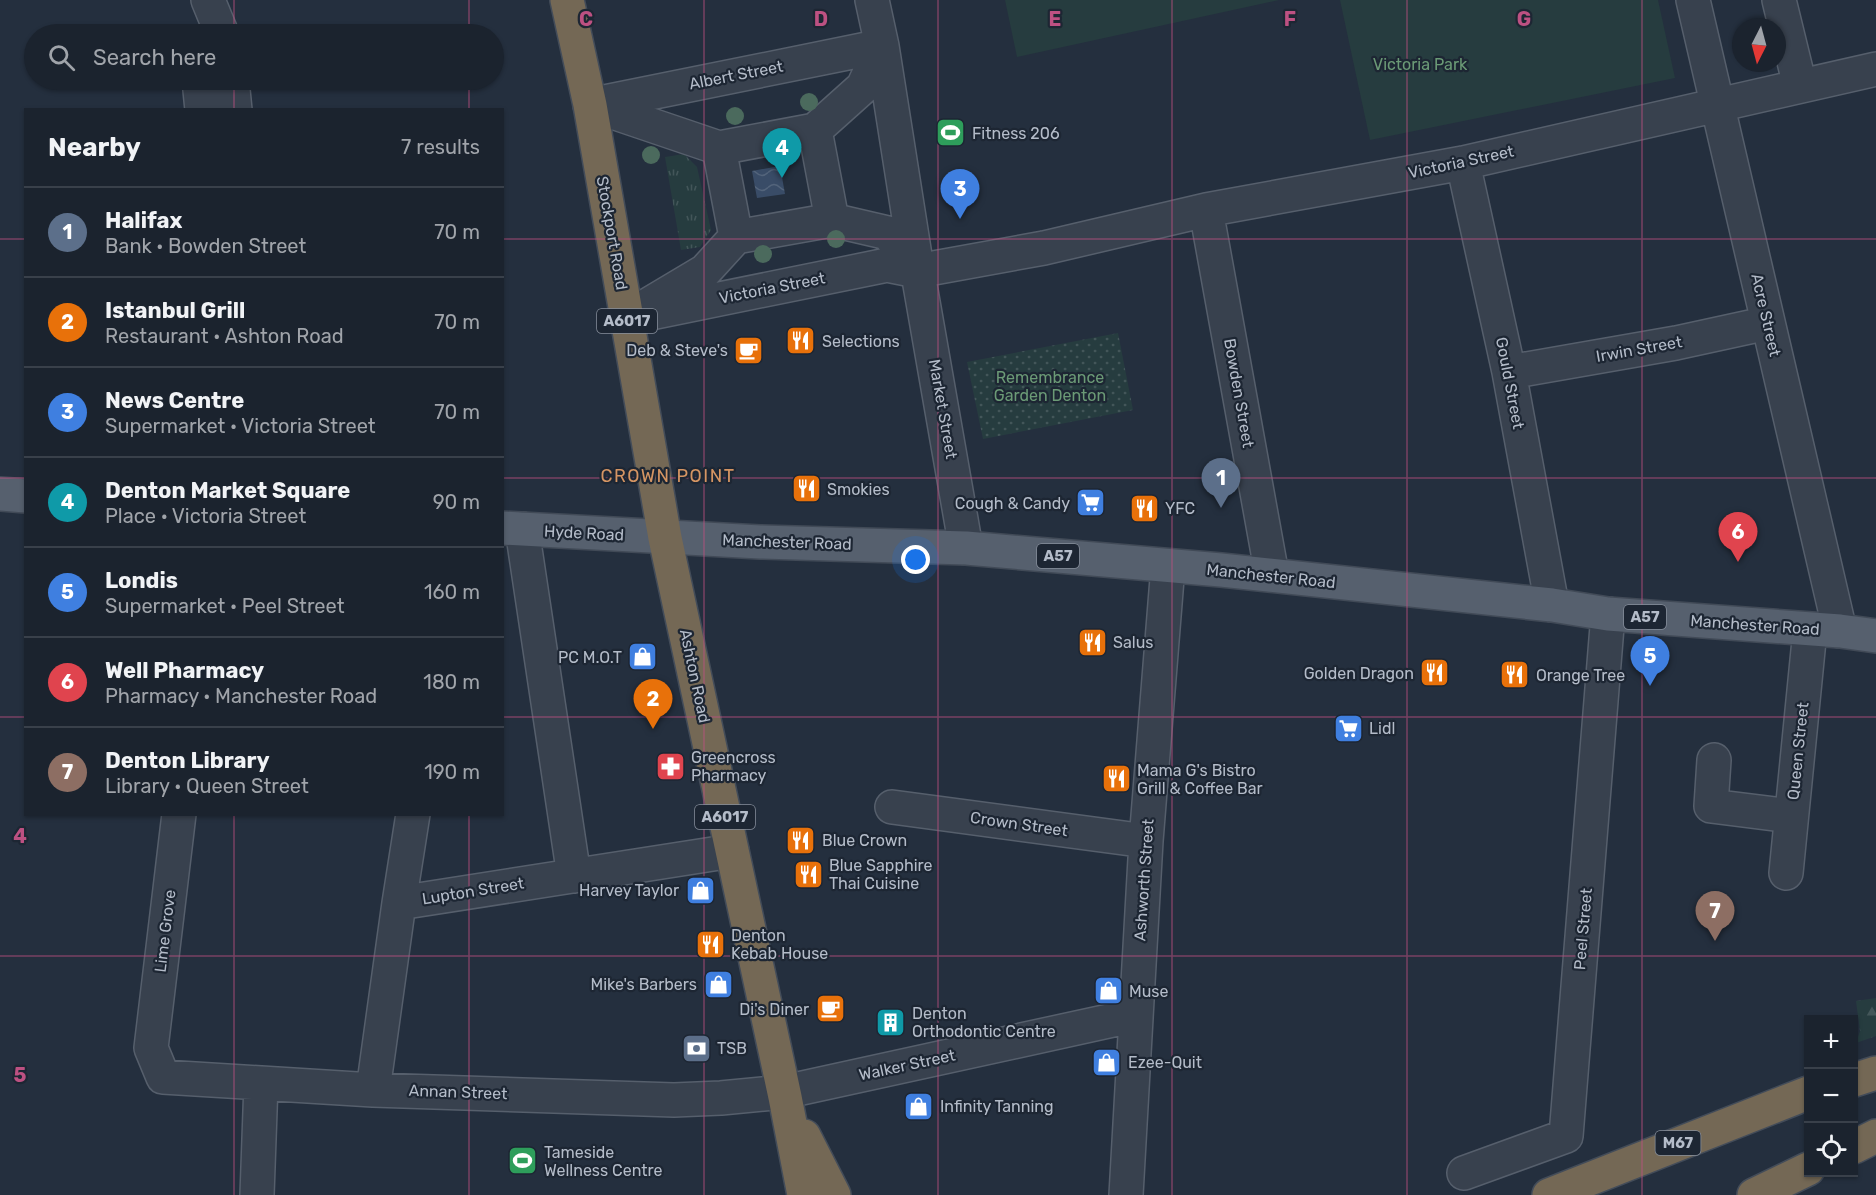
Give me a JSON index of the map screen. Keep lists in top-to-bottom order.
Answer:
{
  "streets": {
    "highway": [
      "Stockport Road",
      "A6017",
      "Ashton Road",
      "M67"
    ],
    "main road": ["Hyde Road", "Manchester Road", "A57"],
    "street": [
      "Albert Street",
      "Victoria Street",
      "Acre Street",
      "Irwin Street",
      "Gould Street",
      "Bowden Street",
      "Market Street",
      "Queen Street",
      "Crown Street",
      "Ashworth Street",
      "Lupton Street",
      "Peel Street",
      "Lime Grove",
      "Walker Street",
      "Annan Street"
    ]
  },
  "crossings": [
    ["Albert Street", "Stockport Road"],
    ["Albert Street", "Market Street"],
    ["Victoria Street", "Stockport Road"],
    ["Victoria Street", "Acre Street"],
    ["Victoria Street", "Gould Street"],
    ["Victoria Street", "Bowden Street"],
    ["Victoria Street", "Market Street"],
    ["Stockport Road", "Hyde Road"],
    ["Stockport Road", "Manchester Road"],
    ["Stockport Road", "Ashton Road"],
    ["Acre Street", "Irwin Street"],
    ["Acre Street", "Manchester Road"],
    ["Acre Street", "Queen Street"],
    ["Irwin Street", "Gould Street"],
    ["Gould Street", "Manchester Road"],
    ["Bowden Street", "Manchester Road"],
    ["Market Street", "Manchester Road"],
    ["Hyde Road", "Manchester Road"],
    ["Hyde Road", "Ashton Road"],
    ["Manchester Road", "Ashton Road"],
    ["Manchester Road", "Queen Street"],
    ["Manchester Road", "Ashworth Street"],
    ["Manchester Road", "Peel Street"],
    ["Ashton Road", "Lupton Street"],
    ["Ashton Road", "Walker Street"],
    ["Ashton Road", "Annan Street"],
    ["Crown Street", "Ashworth Street"],
    ["Ashworth Street", "Walker Street"],
    ["Lupton Street", "Annan Street"],
    ["Lime Grove", "Annan Street"],
    ["Walker Street", "Annan Street"]
  ],
  "districts": ["CROWN POINT"],
  "parks": ["Victoria Park", "Remembrance Garden Denton"],
  "places": {
    "sports": ["Fitness 206", "Tameside Wellness Centre"],
    "restaurant": [
      "Selections",
      "Smokies",
      "YFC",
      "Salus",
      "Golden Dragon",
      "Orange Tree",
      "Mama G's Bistro Grill & Coffee Bar",
      "Blue Crown",
      "Blue Sapphire Thai Cuisine",
      "Denton Kebab House"
    ],
    "cafe": ["Deb & Steve's", "Di's Diner"],
    "supermarket": ["Cough & Candy", "Lidl"],
    "shop": [
      "PC M.O.T",
      "Harvey Taylor",
      "Mike's Barbers",
      "Muse",
      "Ezee-Quit",
      "Infinity Tanning"
    ],
    "pharmacy": ["Greencross Pharmacy"],
    "building": ["Denton Orthodontic Centre"],
    "bank": ["TSB"]
  },
  "north": "bottom",
  "page": {
    "search": "Search here",
    "heading": ["Nearby", "7 results"],
    "pins": [
      "4",
      "3",
      "1",
      "6",
      "5",
      "2",
      "7"
    ],
    "list": [
      {
        "mark": "1",
        "name": "Halifax",
        "note": "Bank · Bowden Street",
        "value": "70 m"
      },
      {
        "mark": "2",
        "name": "Istanbul Grill",
        "note": "Restaurant · Ashton Road",
        "value": "70 m"
      },
      {
        "mark": "3",
        "name": "News Centre",
        "note": "Supermarket · Victoria Street",
        "value": "70 m"
      },
      {
        "mark": "4",
        "name": "Denton Market Square",
        "note": "Place · Victoria Street",
        "value": "90 m"
      },
      {
        "mark": "5",
        "name": "Londis",
        "note": "Supermarket · Peel Street",
        "value": "160 m"
      },
      {
        "mark": "6",
        "name": "Well Pharmacy",
        "note": "Pharmacy · Manchester Road",
        "value": "180 m"
      },
      {
        "mark": "7",
        "name": "Denton Library",
        "note": "Library · Queen Street",
        "value": "190 m"
      }
    ],
    "map_buttons": ["+", "−"]
  },
  "grid": {
    "columns": [
      "C",
      "D",
      "E",
      "F",
      "G"
    ],
    "rows": ["4", "5"]
  }
}
